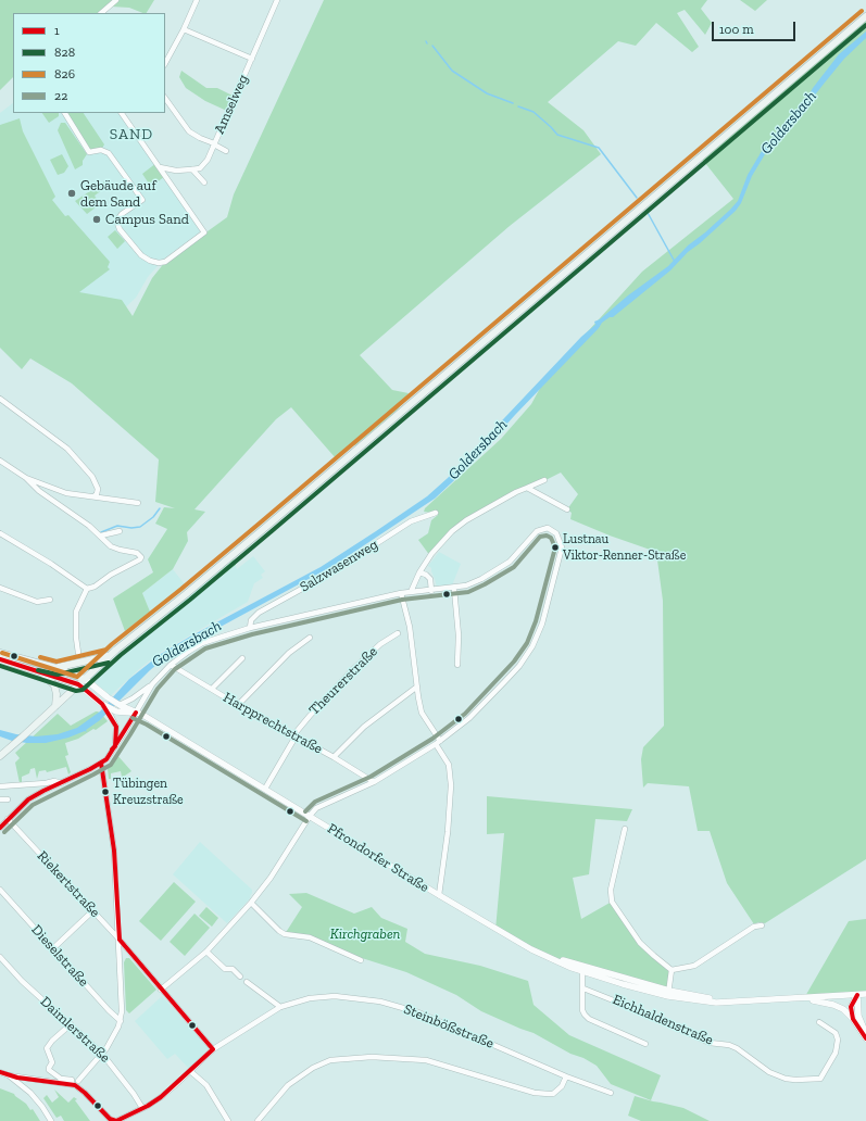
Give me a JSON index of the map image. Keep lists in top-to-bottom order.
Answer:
{
  "streets": {
    "street": [
      "Amselweg",
      "Salzwasenweg",
      "Theurerstraße",
      "Harpprechtstraße",
      "Pfrondorfer Straße",
      "Riekertstraße",
      "Dieselstraße",
      "Eichhaldenstraße",
      "Steinbößstraße",
      "Daimlerstraße"
    ]
  },
  "crossings": [
    ["Theurerstraße", "Harpprechtstraße"],
    ["Theurerstraße", "Pfrondorfer Straße"],
    ["Pfrondorfer Straße", "Eichhaldenstraße"],
    ["Riekertstraße", "Steinbößstraße"],
    ["Steinbößstraße", "Daimlerstraße"]
  ],
  "districts": ["SAND"],
  "water": ["Goldersbach"],
  "parks": ["Kirchgraben"],
  "places": [
    "Gebäude auf dem Sand",
    "Campus Sand",
    "Lustnau Viktor-Renner-Straße",
    "Tübingen Kreuzstraße"
  ],
  "lines": [
    "transit line 826",
    "transit line 828",
    "transit line 22",
    "transit line 1"
  ],
  "legend": [
    "1",
    "828",
    "826",
    "22"
  ],
  "scale_bar": "100 m"
}
